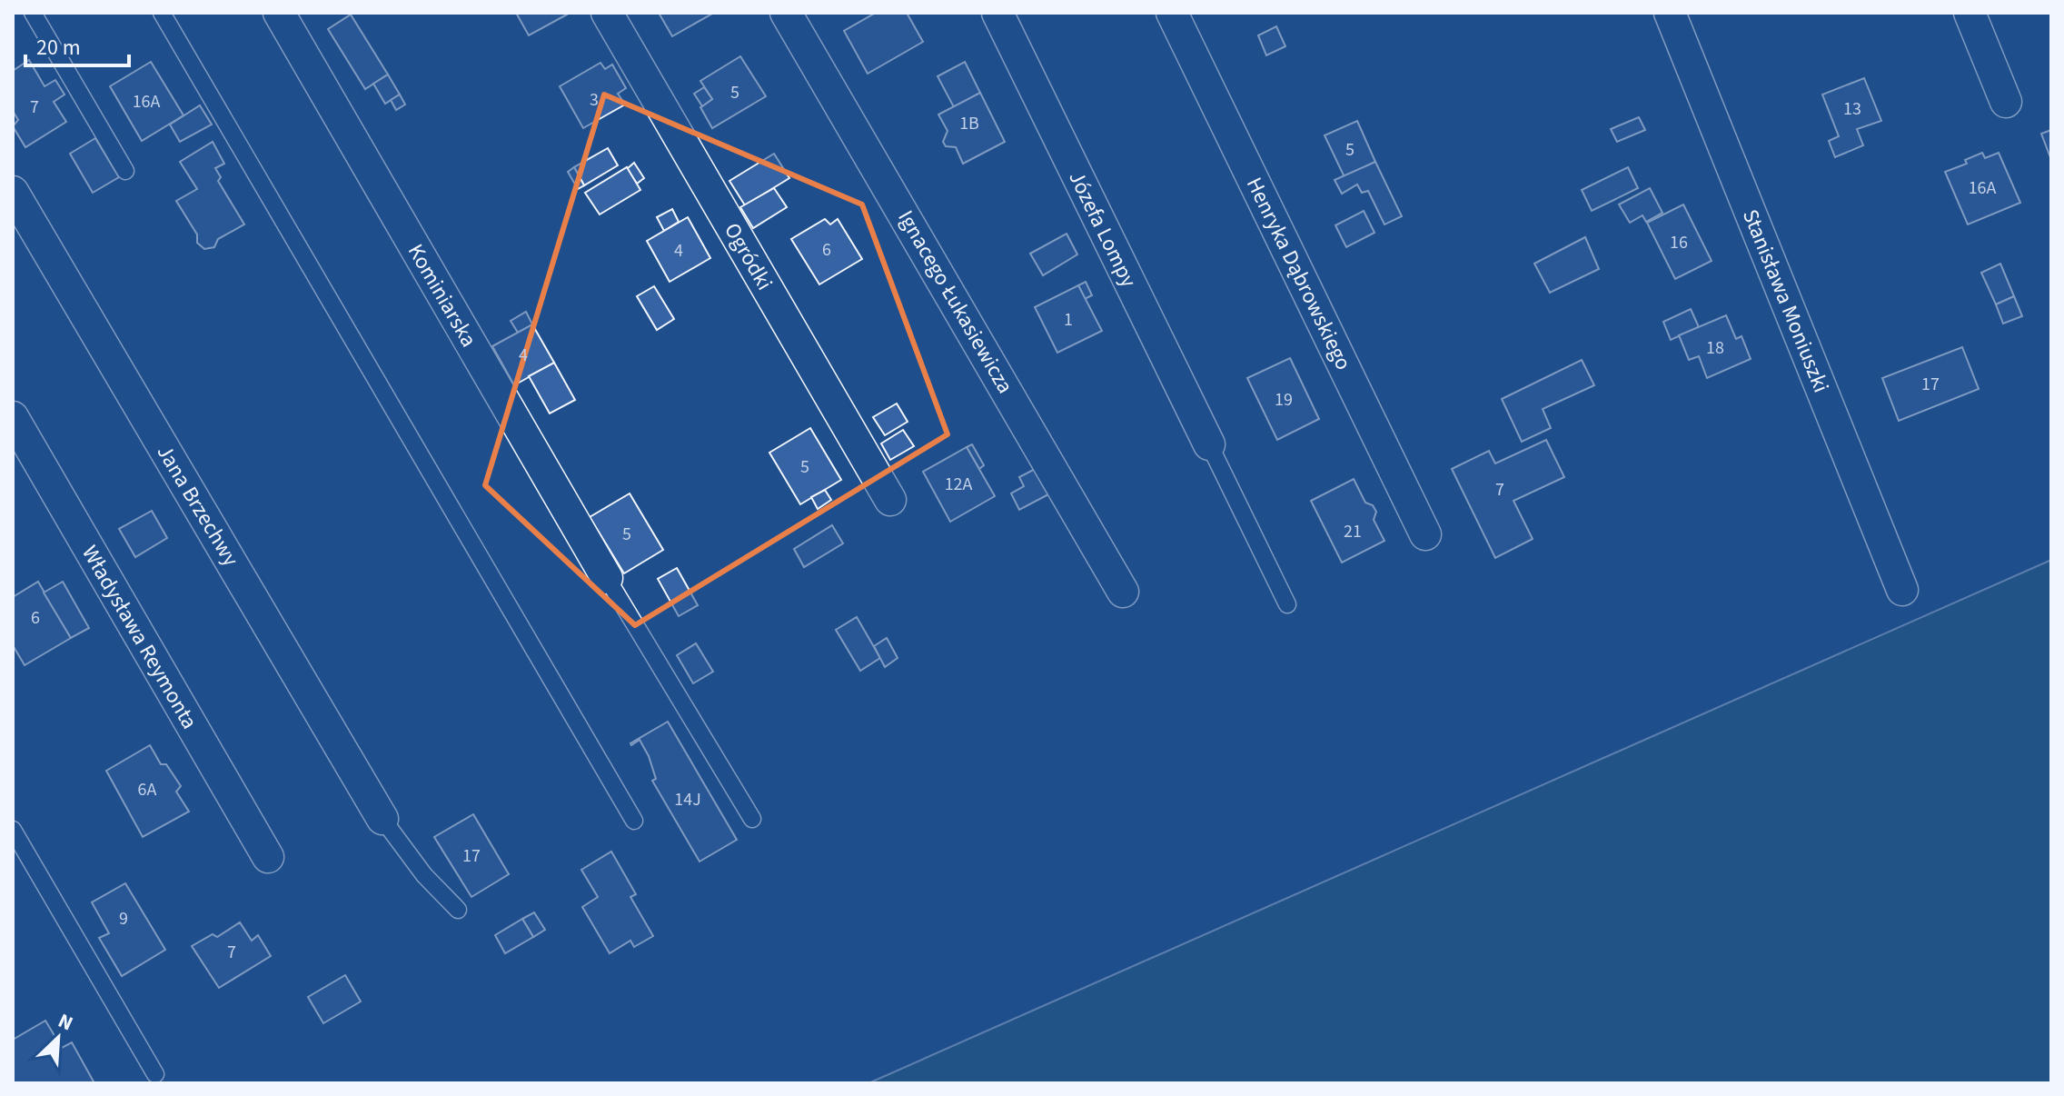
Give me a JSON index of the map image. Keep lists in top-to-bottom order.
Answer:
{
  "streets": {
    "street": [
      "Józefa Lompy",
      "Ogródki",
      "Henryka Dąbrowskiego",
      "Kominiarska",
      "Stanisława Moniuszki",
      "Ignacego Łukasiewicza",
      "Jana Brzechwy",
      "Władysława Reymonta"
    ]
  },
  "house_numbers": [
    "5",
    "3",
    "16A",
    "7",
    "13",
    "1B",
    "5",
    "16A",
    "16",
    "6",
    "4",
    "1",
    "18",
    "4",
    "17",
    "19",
    "5",
    "12A",
    "7",
    "21",
    "5",
    "6",
    "6A",
    "14J",
    "17",
    "9",
    "7"
  ],
  "scale_bar": "20 m",
  "north": "top right"
}
